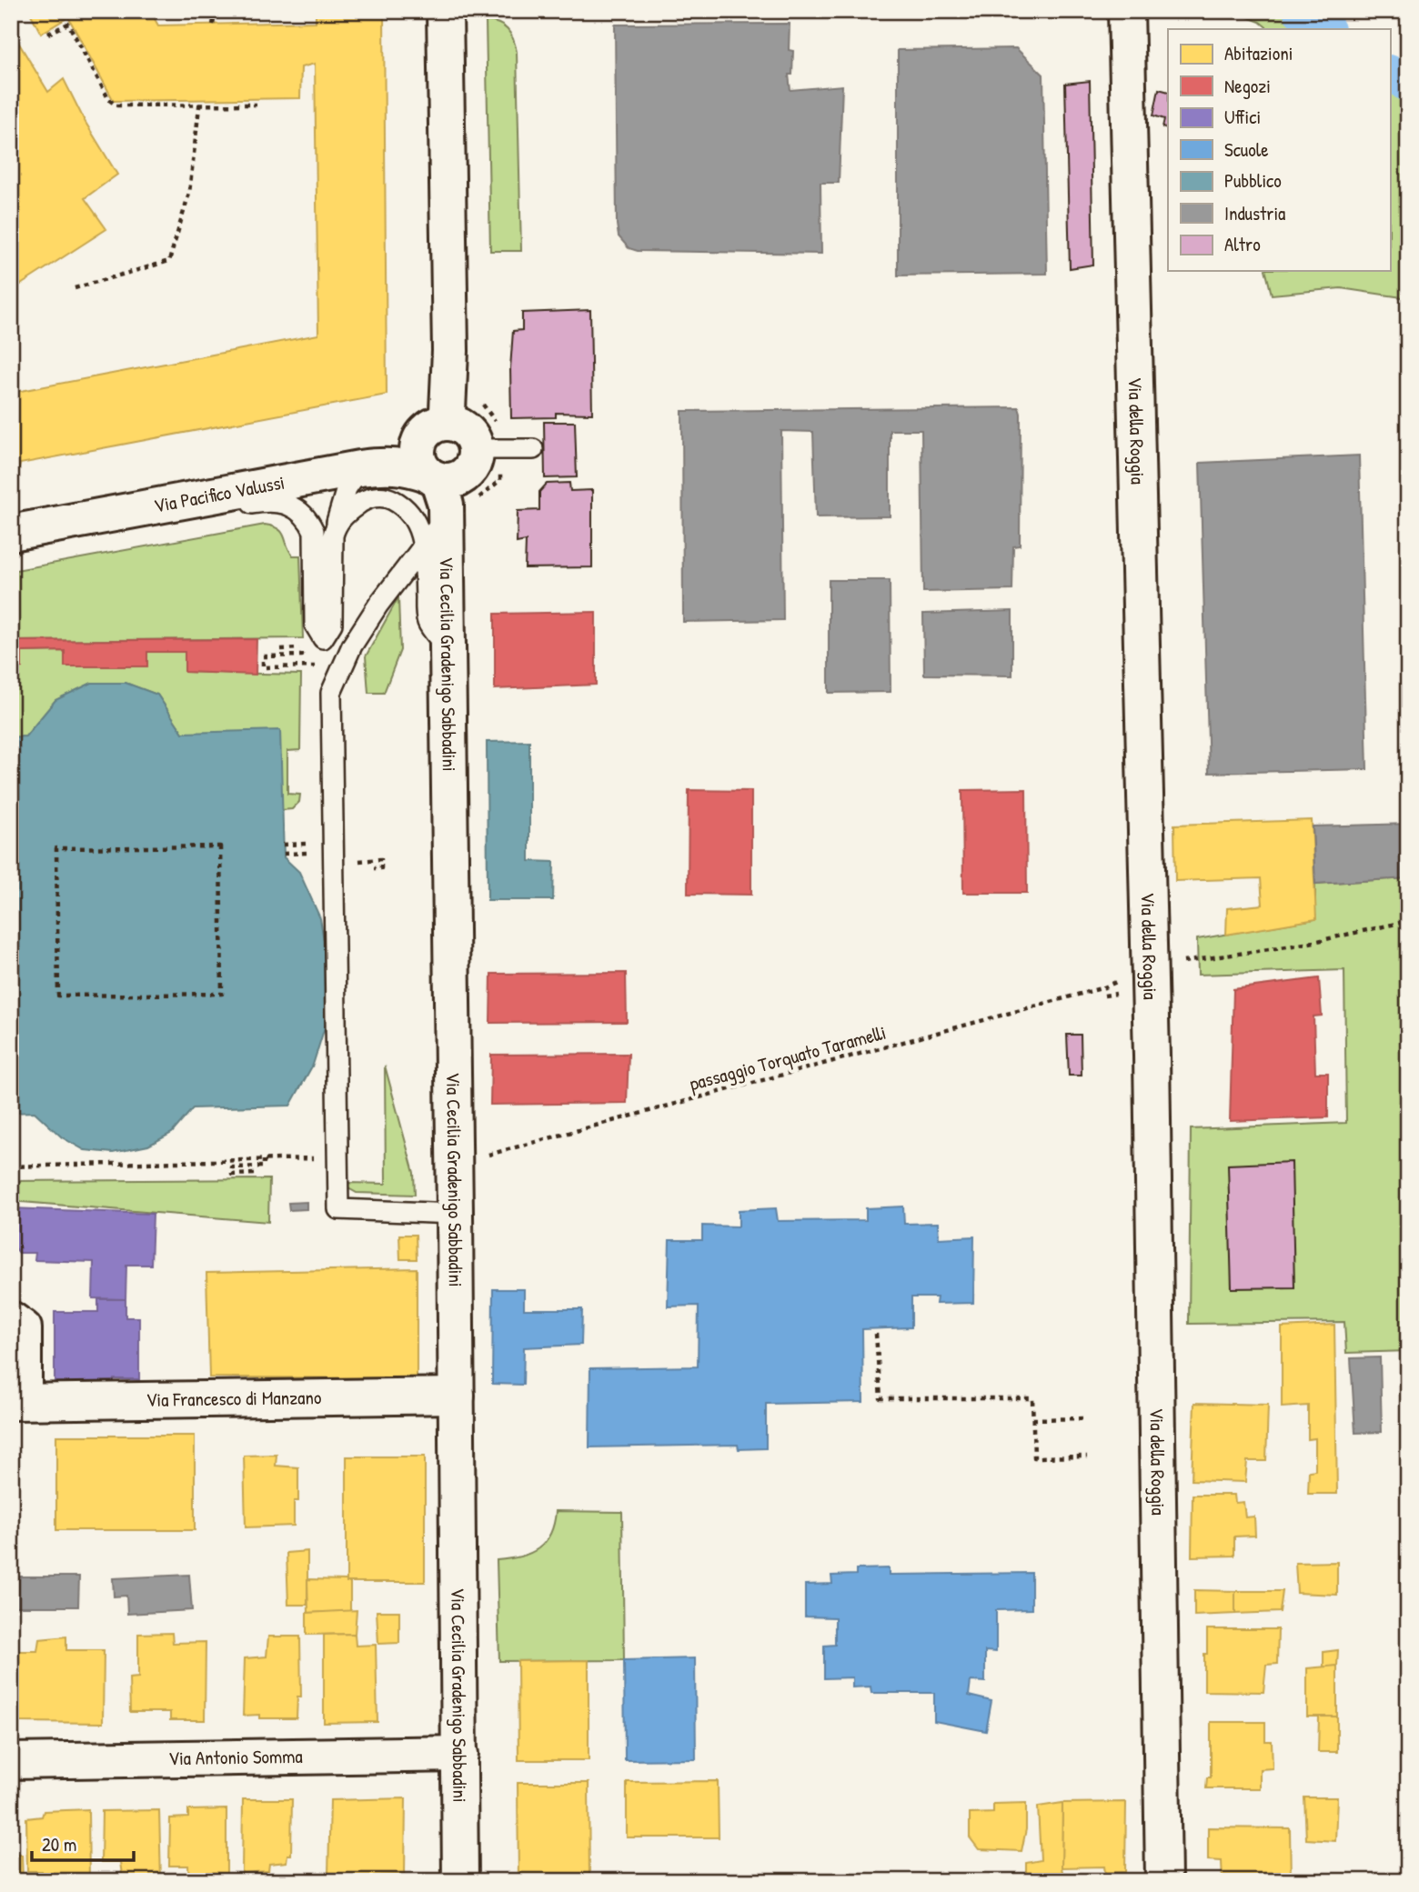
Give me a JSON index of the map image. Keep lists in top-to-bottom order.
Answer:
{
  "streets": {
    "street": [
      "Via della Roggia",
      "Via Pacifico Valussi",
      "Via Cecilia Gradenigo Sabbadini",
      "Via Francesco di Manzano",
      "Via Antonio Somma"
    ],
    "path": ["passaggio Torquato Taramelli"]
  },
  "crossings": [
    ["Via Pacifico Valussi", "Via Cecilia Gradenigo Sabbadini"],
    ["Via Cecilia Gradenigo Sabbadini", "Via Francesco di Manzano"],
    ["Via Cecilia Gradenigo Sabbadini", "Via Antonio Somma"]
  ],
  "legend": [
    "Abitazioni",
    "Negozi",
    "Uffici",
    "Scuole",
    "Pubblico",
    "Industria",
    "Altro"
  ],
  "scale_bar": "20 m"
}
